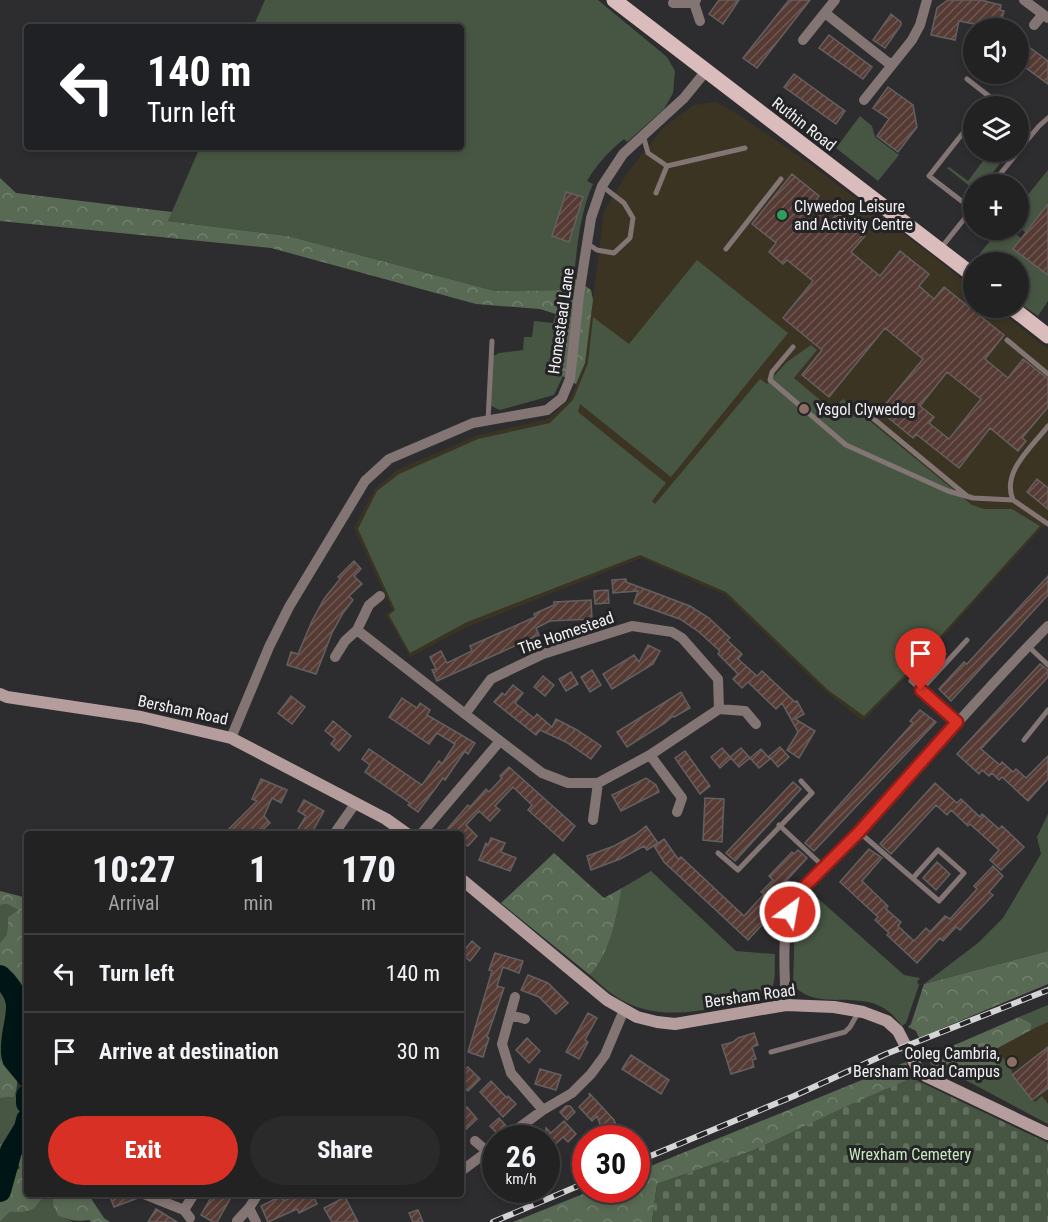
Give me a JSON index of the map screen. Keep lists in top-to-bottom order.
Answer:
{
  "streets": {
    "main road": ["Ruthin Road", "Bersham Road"],
    "street": ["Homestead Lane", "The Homestead"]
  },
  "crossings": [
    ["Ruthin Road", "Homestead Lane"],
    ["Homestead Lane", "Bersham Road"]
  ],
  "parks": ["Wrexham Cemetery"],
  "places": ["Clywedog Leisure and Activity Centre", "Ysgol Clywedog", "Coleg Cambria, Bersham Road Campus"],
  "page": {
    "map_buttons": ["+", "−"],
    "turn": ["140 m", "Turn left"],
    "eta": [
      "10:27",
      "Arrival",
      "1",
      "min",
      "170",
      "m"
    ],
    "list": [
      {
        "name": "Turn left",
        "value": "140 m"
      },
      {
        "name": "Arrive at destination",
        "value": "30 m"
      }
    ],
    "buttons": ["Exit", "Share"],
    "speed": "26 km/h",
    "limit": "30"
  }
}
